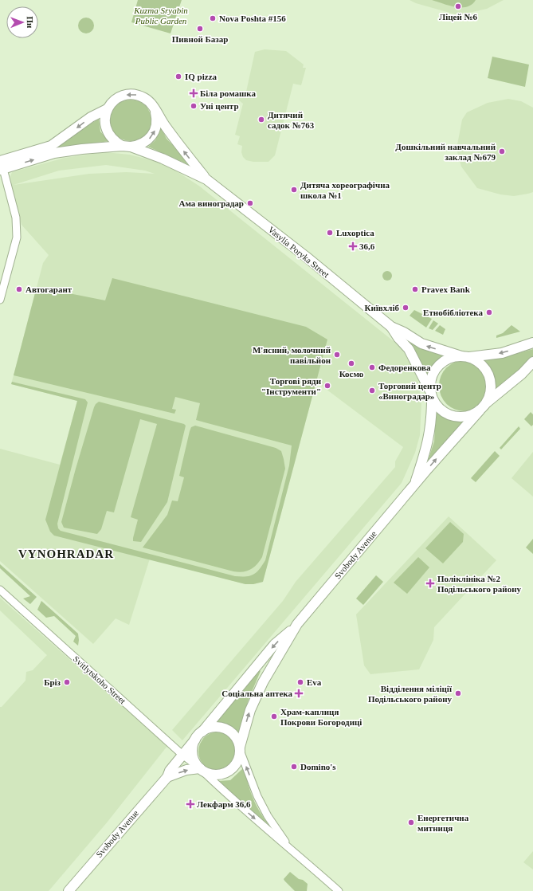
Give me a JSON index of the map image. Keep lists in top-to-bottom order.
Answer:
{
  "streets": {
    "street": ["Vasylia Poryka Street", "Svobody Avenue", "Svitlytskoho Street"]
  },
  "crossings": [
    ["Vasylia Poryka Street", "Svobody Avenue"],
    ["Svobody Avenue", "Svitlytskoho Street"]
  ],
  "districts": ["VYNOHRADAR"],
  "parks": ["Kuzma Sryabin Public Garden"],
  "places": {
    "other": [
      "Ліцей №6",
      "Nova Poshta #156",
      "Пивной Базар",
      "IQ pizza",
      "Уні центр",
      "Дитячий садок №763",
      "Дошкільний навчальний заклад №679",
      "Дитяча хореографічна школа №1",
      "Ама виноградар",
      "Luxoptica",
      "Автогарант",
      "Pravex Bank",
      "Київхліб",
      "Етнобібліотека",
      "М'ясний, молочний павільйон",
      "Космо",
      "Федоренкова",
      "Торгові ряди \"Інструменти\"",
      "Торговий центр «Виноградар»",
      "Бріз",
      "Eva",
      "Відділення міліції Подільського району",
      "Храм-каплиця Покрови Богородиці",
      "Domino's",
      "Енергетична митниця"
    ],
    "health": [
      "Біла ромашка",
      "36,6",
      "Поліклініка №2 Подільського району",
      "Соціальна аптека",
      "Лекфарм 36,6"
    ]
  },
  "north": "right"
}
